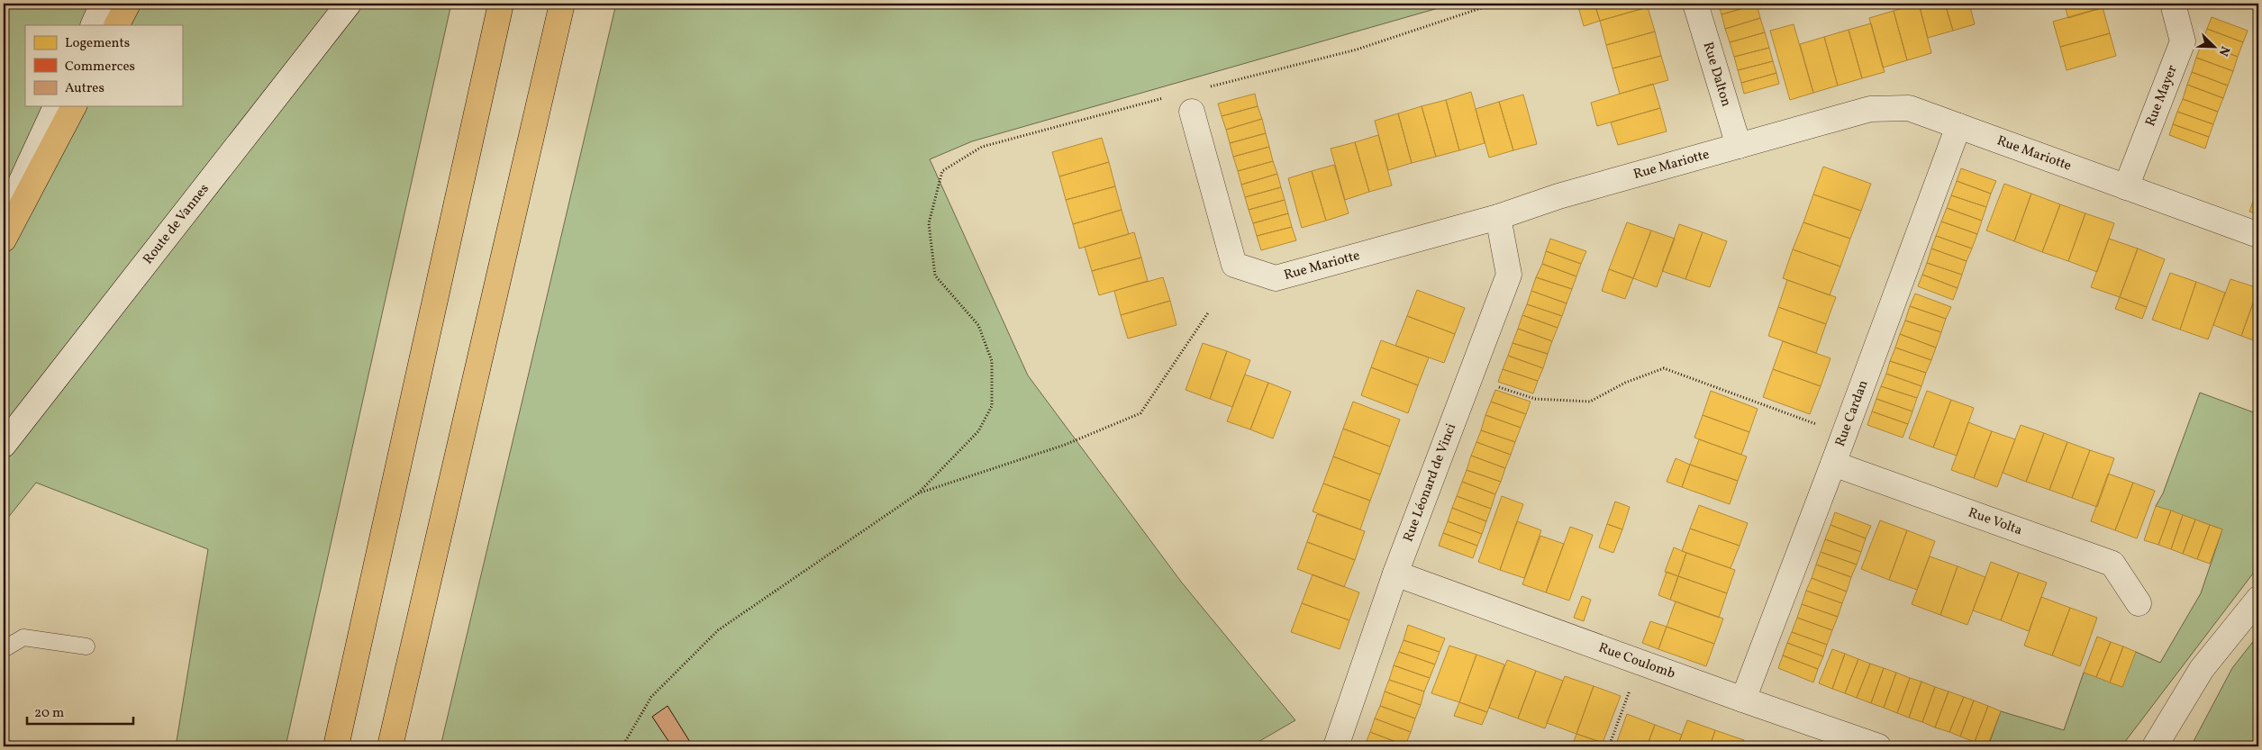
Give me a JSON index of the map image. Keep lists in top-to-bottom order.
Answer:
{
  "streets": {
    "street": [
      "Rue Dalton",
      "Rue Mayer",
      "Rue Mariotte",
      "Route de Vannes",
      "Rue Cardan",
      "Rue Léonard de Vinci",
      "Rue Volta",
      "Rue Coulomb"
    ]
  },
  "crossings": [
    ["Rue Dalton", "Rue Mariotte"],
    ["Rue Mayer", "Rue Mariotte"],
    ["Rue Mariotte", "Rue Cardan"],
    ["Rue Mariotte", "Rue Léonard de Vinci"],
    ["Rue Cardan", "Rue Volta"],
    ["Rue Cardan", "Rue Coulomb"],
    ["Rue Léonard de Vinci", "Rue Coulomb"]
  ],
  "legend": ["Logements", "Commerces", "Autres"],
  "scale_bar": "20 m",
  "north": "bottom right"
}
